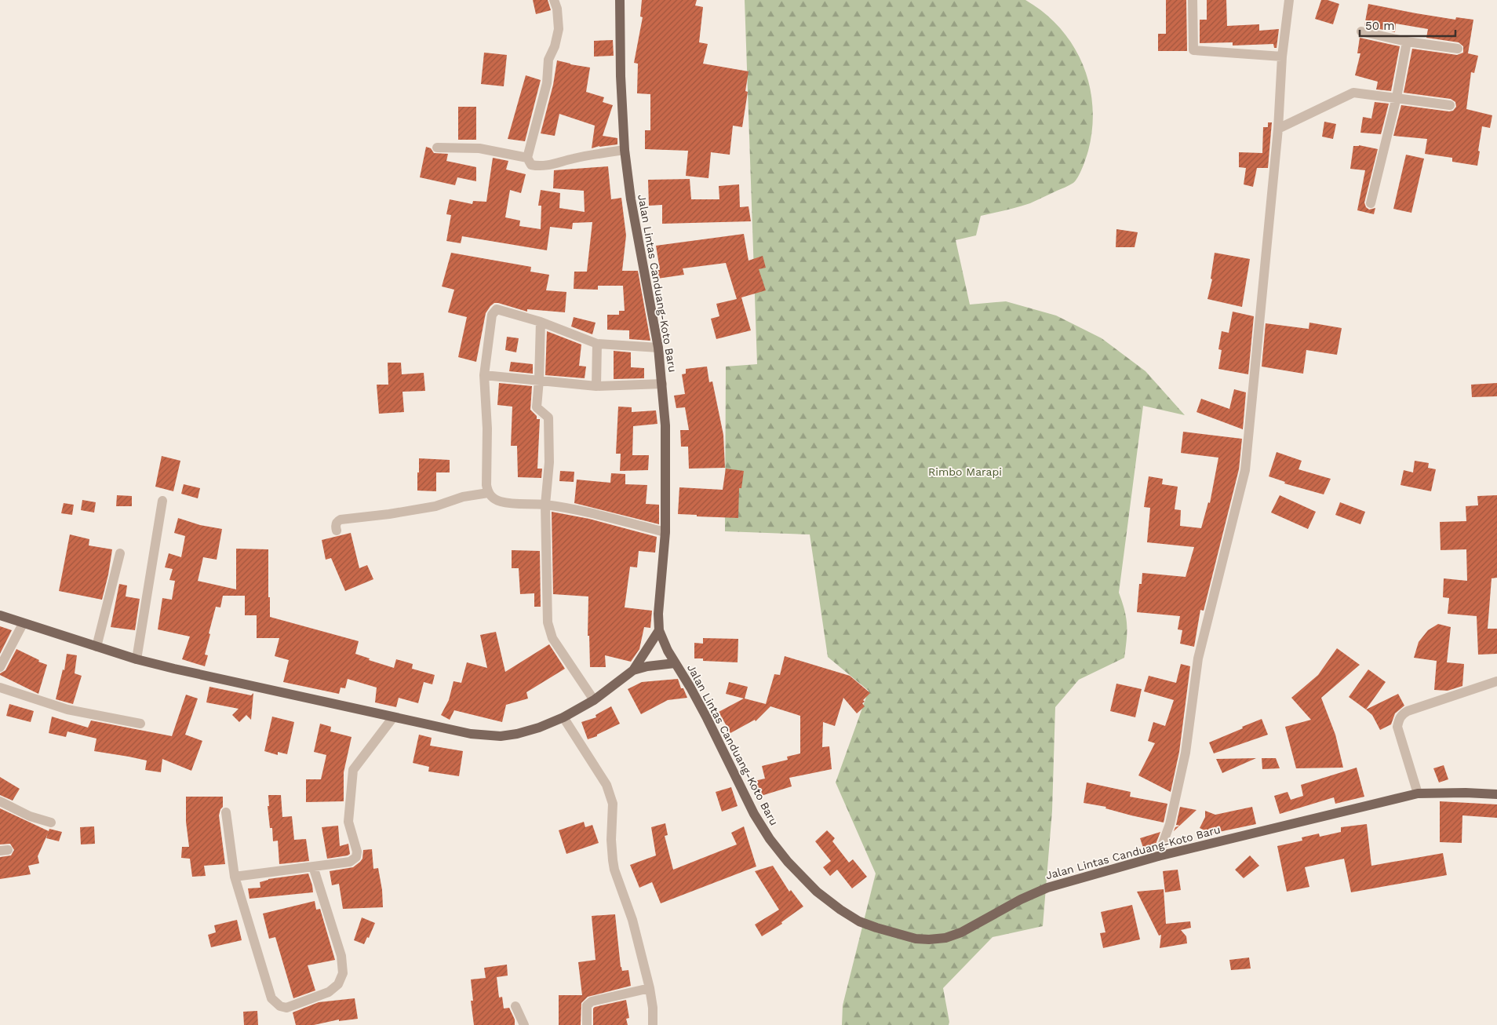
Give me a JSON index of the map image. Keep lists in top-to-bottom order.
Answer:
{
  "streets": {
    "main road": ["Jalan Lintas Canduang-Koto Baru"]
  },
  "parks": ["Rimbo Marapi"],
  "scale_bar": "50 m"
}
